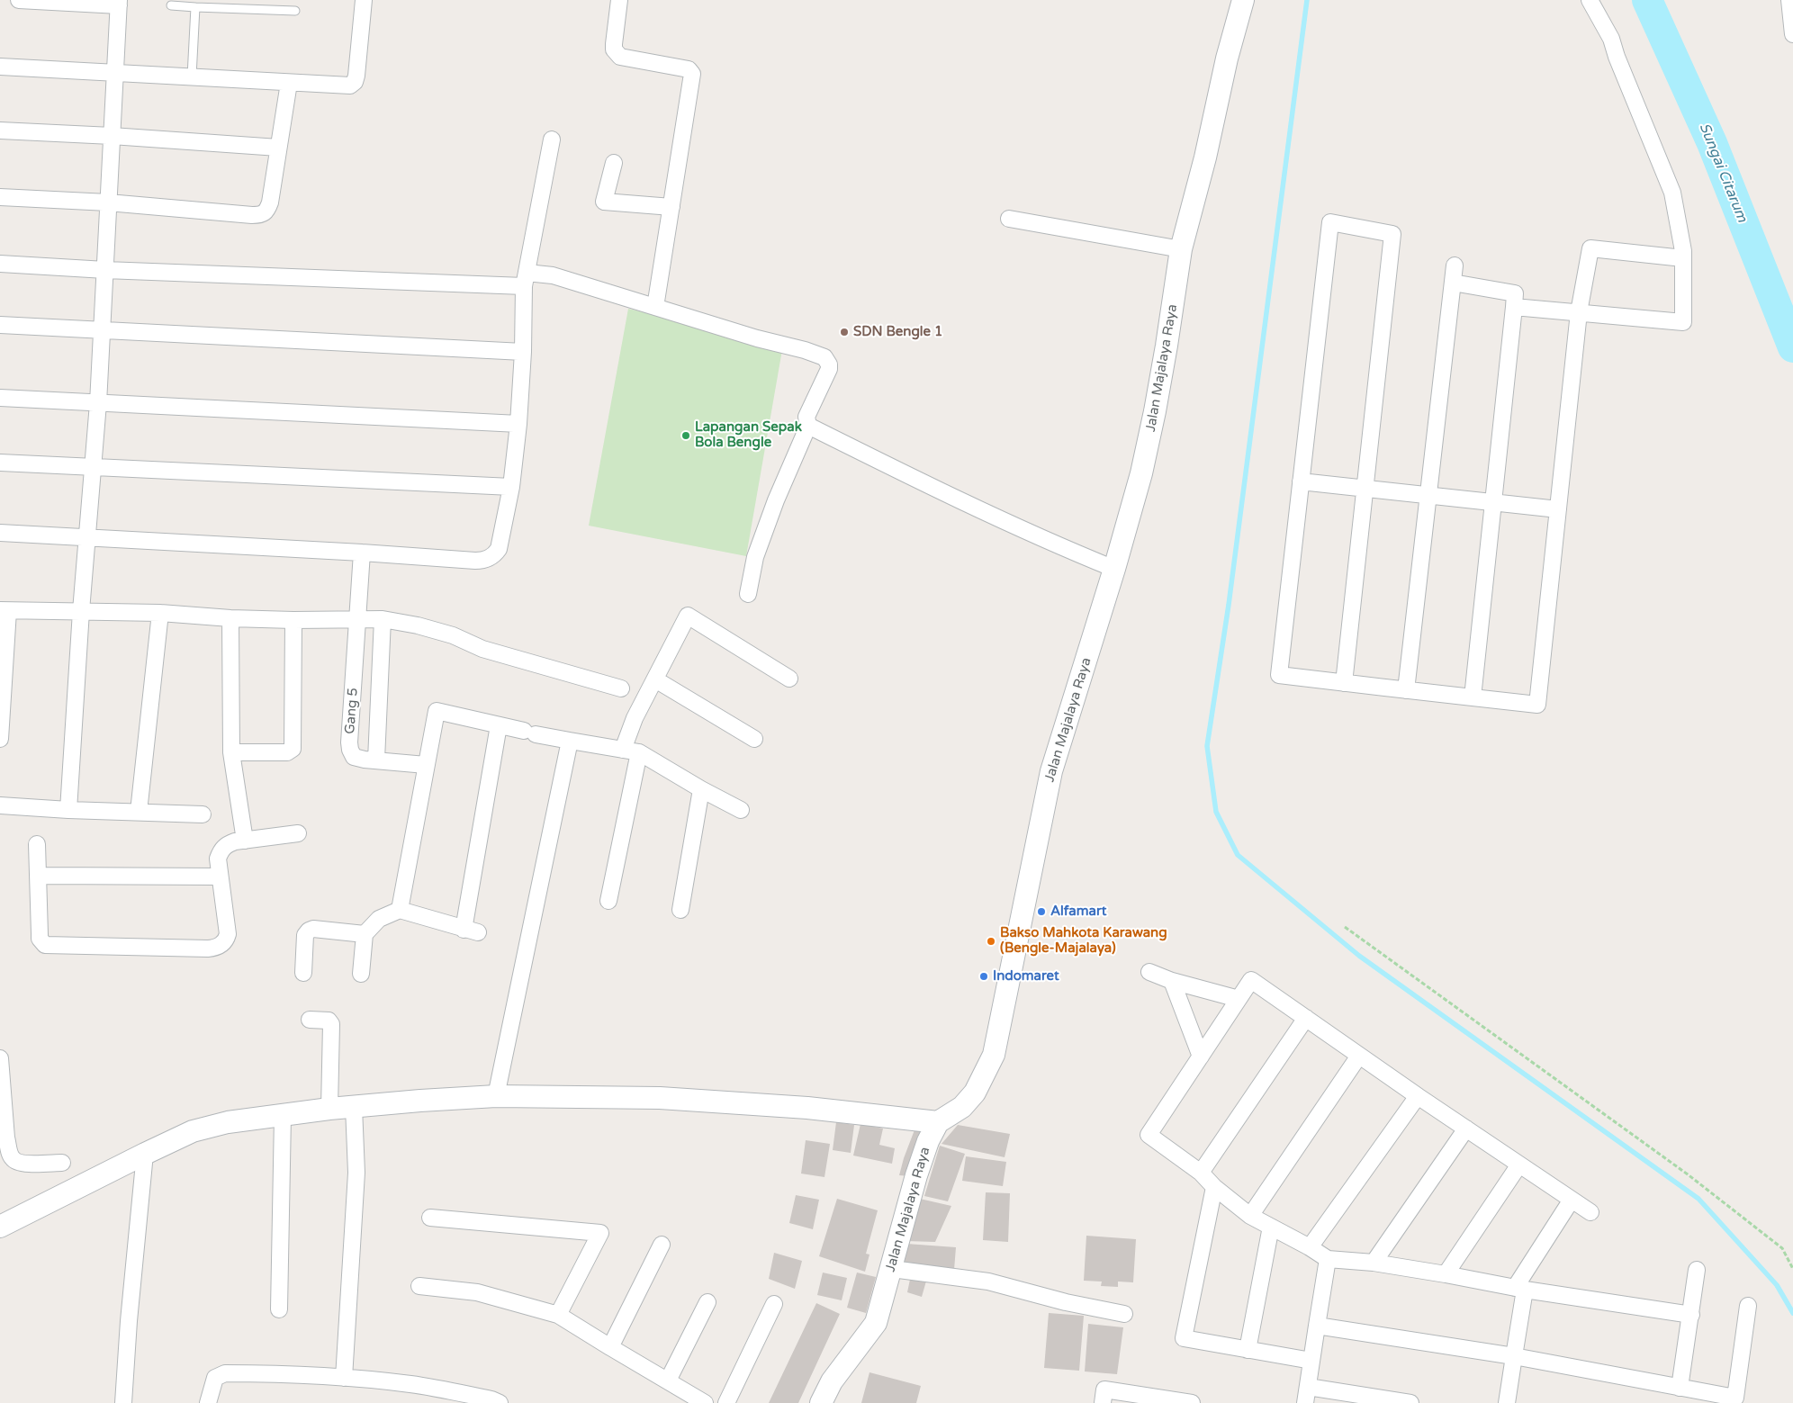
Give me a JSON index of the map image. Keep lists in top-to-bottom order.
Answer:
{
  "streets": {
    "street": ["Jalan Majalaya Raya", "Gang 5"]
  },
  "water": ["Sungai Citarum"],
  "places": [
    "SDN Bengle 1",
    "Lapangan Sepak Bola Bengle",
    "Alfamart",
    "Bakso Mahkota Karawang (Bengle-Majalaya)",
    "Indomaret"
  ]
}
